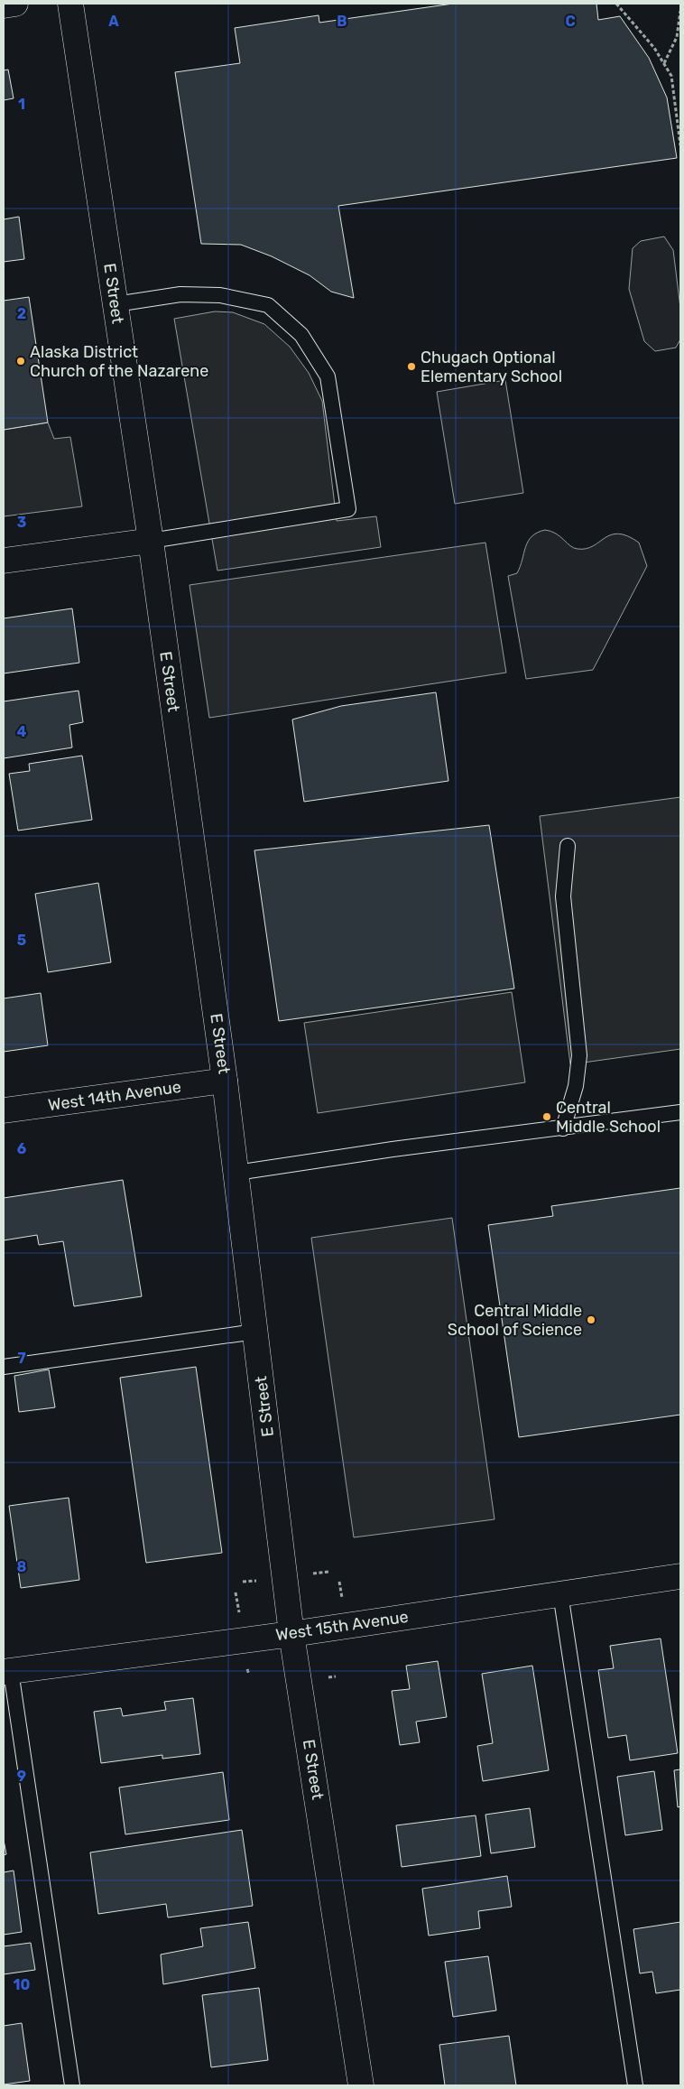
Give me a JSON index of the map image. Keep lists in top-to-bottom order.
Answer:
{
  "streets": {
    "street": ["E Street", "West 14th Avenue", "West 15th Avenue"]
  },
  "crossings": [
    ["E Street", "West 14th Avenue"],
    ["E Street", "West 15th Avenue"]
  ],
  "places": [
    "Alaska District Church of the Nazarene",
    "Chugach Optional Elementary School",
    "Central Middle School",
    "Central Middle School of Science"
  ],
  "grid": {
    "columns": ["A", "B", "C"],
    "rows": [
      "1",
      "2",
      "3",
      "4",
      "5",
      "6",
      "7",
      "8",
      "9",
      "10"
    ]
  }
}
